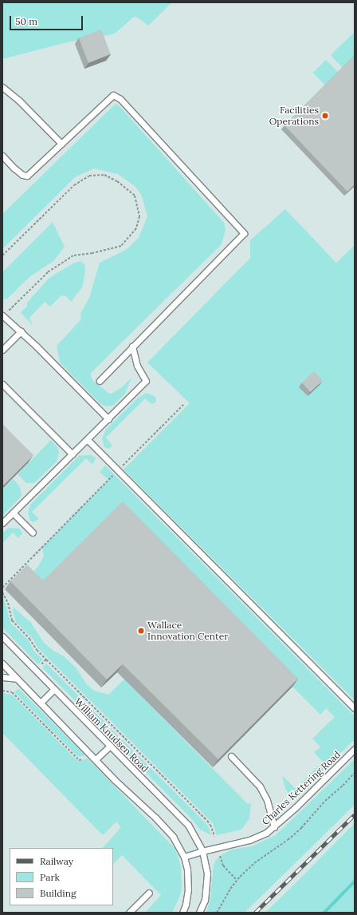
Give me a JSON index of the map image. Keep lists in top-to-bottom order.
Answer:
{
  "streets": {
    "lane": ["William Knudsen Road", "Charles Kettering Road"]
  },
  "crossings": [
    ["William Knudsen Road", "Charles Kettering Road"]
  ],
  "places": ["Facilities Operations", "Wallace Innovation Center"],
  "legend": ["Railway", "Park", "Building"],
  "scale_bar": "50 m"
}
